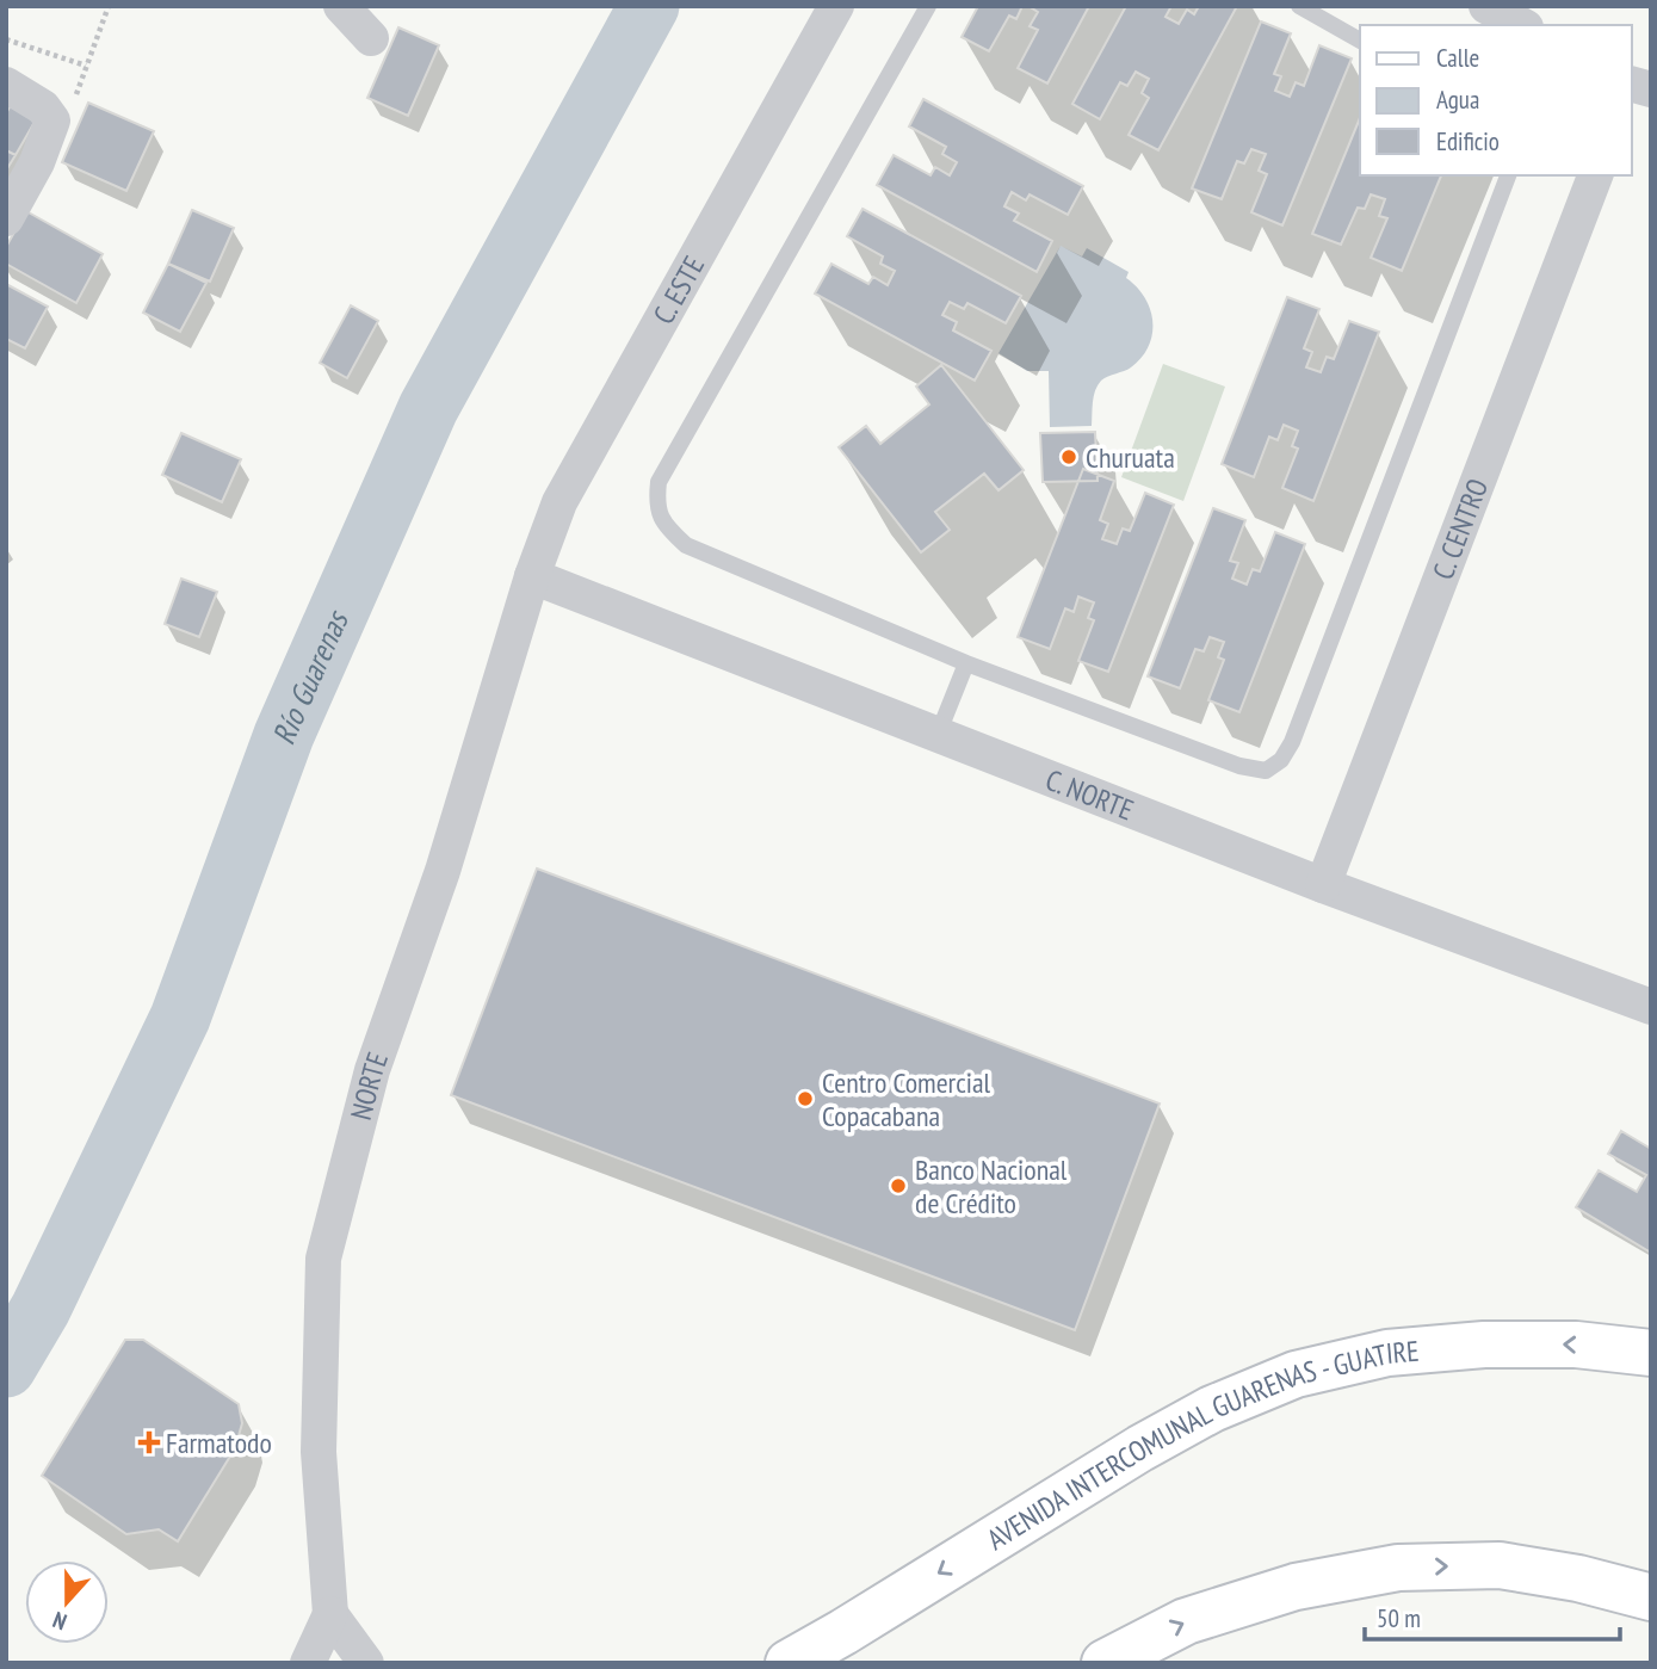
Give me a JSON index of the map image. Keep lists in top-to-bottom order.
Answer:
{
  "streets": {
    "main road": ["AVENIDA INTERCOMUNAL GUARENAS - GUATIRE"],
    "street": [
      "C. ESTE",
      "C. CENTRO",
      "C. NORTE",
      "NORTE"
    ]
  },
  "crossings": [
    ["C. ESTE", "C. NORTE"],
    ["C. ESTE", "NORTE"],
    ["C. CENTRO", "C. NORTE"],
    ["C. NORTE", "NORTE"]
  ],
  "water": ["Río Guarenas"],
  "places": {
    "other": ["Churuata", "Centro Comercial Copacabana", "Banco Nacional de Crédito"],
    "health": ["Farmatodo"]
  },
  "legend": ["Calle", "Agua", "Edificio"],
  "scale_bar": "50 m",
  "north": "bottom"
}
